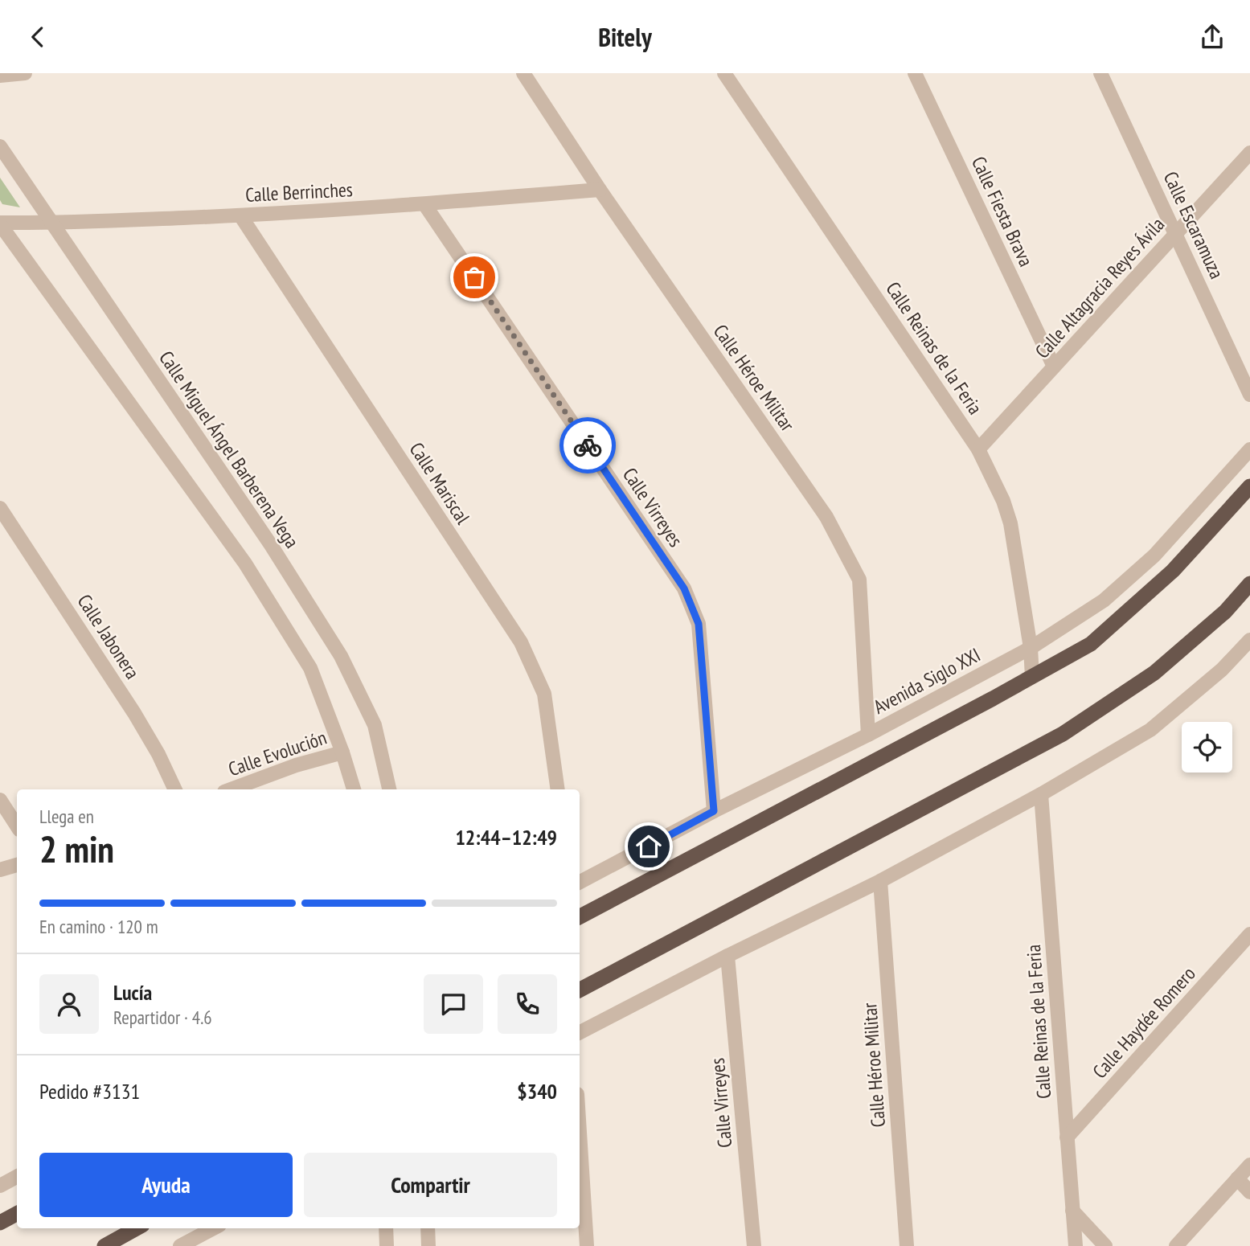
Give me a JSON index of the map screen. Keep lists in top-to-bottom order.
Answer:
{
  "streets": {
    "street": [
      "Calle Berrinches",
      "Calle Fiesta Brava",
      "Calle Escaramuza",
      "Calle Altagracia Reyes Ávila",
      "Calle Reinas de la Feria",
      "Calle Héroe Militar",
      "Calle Miguel Ángel Barberena Vega",
      "Calle Mariscal",
      "Calle Virreyes",
      "Calle Jabonera",
      "Avenida Siglo XXI",
      "Calle Evolución",
      "Calle Haydée Romero"
    ]
  },
  "crossings": [
    ["Calle Berrinches", "Calle Héroe Militar"],
    ["Calle Berrinches", "Calle Miguel Ángel Barberena Vega"],
    ["Calle Berrinches", "Calle Mariscal"],
    ["Calle Berrinches", "Calle Virreyes"],
    ["Calle Fiesta Brava", "Calle Altagracia Reyes Ávila"],
    ["Calle Escaramuza", "Calle Altagracia Reyes Ávila"],
    ["Calle Altagracia Reyes Ávila", "Calle Reinas de la Feria"],
    ["Calle Reinas de la Feria", "Avenida Siglo XXI"],
    ["Calle Reinas de la Feria", "Calle Haydée Romero"],
    ["Calle Héroe Militar", "Avenida Siglo XXI"],
    ["Calle Virreyes", "Avenida Siglo XXI"]
  ],
  "page": {
    "header": "Bitely",
    "heading": ["2 min", "Llega en", "12:44–12:49"],
    "panel": [
      "Lucía",
      "Repartidor · 4.6",
      "Pedido #3131",
      "$340"
    ],
    "bar": "En camino · 120 m",
    "buttons": ["Ayuda", "Compartir"]
  }
}
